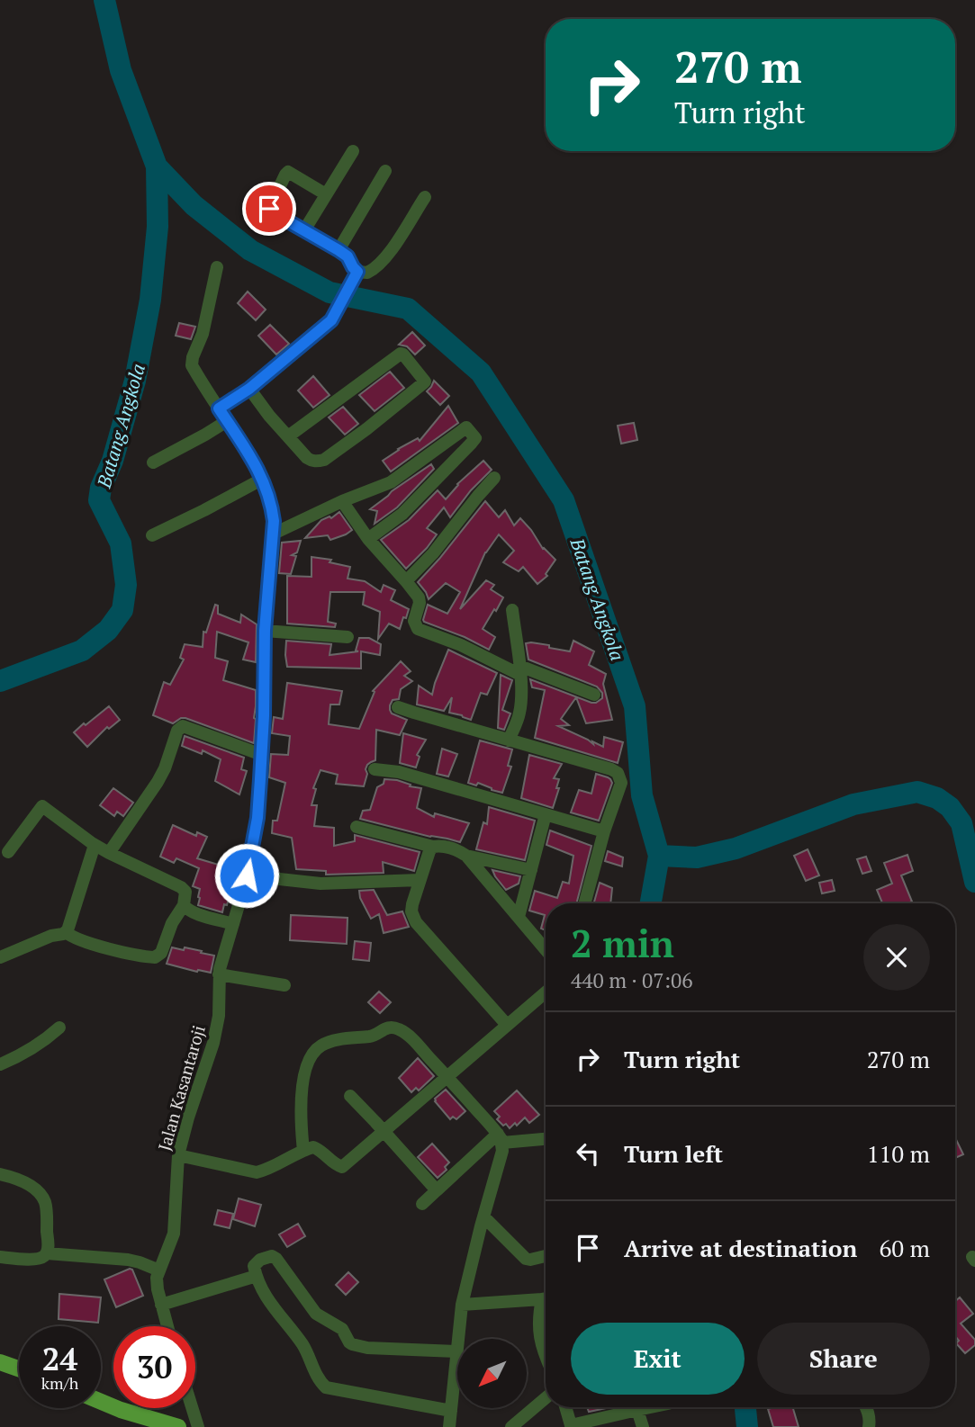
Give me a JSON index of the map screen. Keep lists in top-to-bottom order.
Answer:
{
  "streets": {
    "street": ["Jalan Kasantaroji"]
  },
  "water": ["Batang Angkola"],
  "north": "bottom left",
  "page": {
    "turn": ["270 m", "Turn right"],
    "heading": ["2 min", "440 m · 07:06"],
    "list": [
      {
        "name": "Turn right",
        "value": "270 m"
      },
      {
        "name": "Turn left",
        "value": "110 m"
      },
      {
        "name": "Arrive at destination",
        "value": "60 m"
      }
    ],
    "buttons": ["Exit", "Share"],
    "speed": "24 km/h",
    "limit": "30"
  }
}
